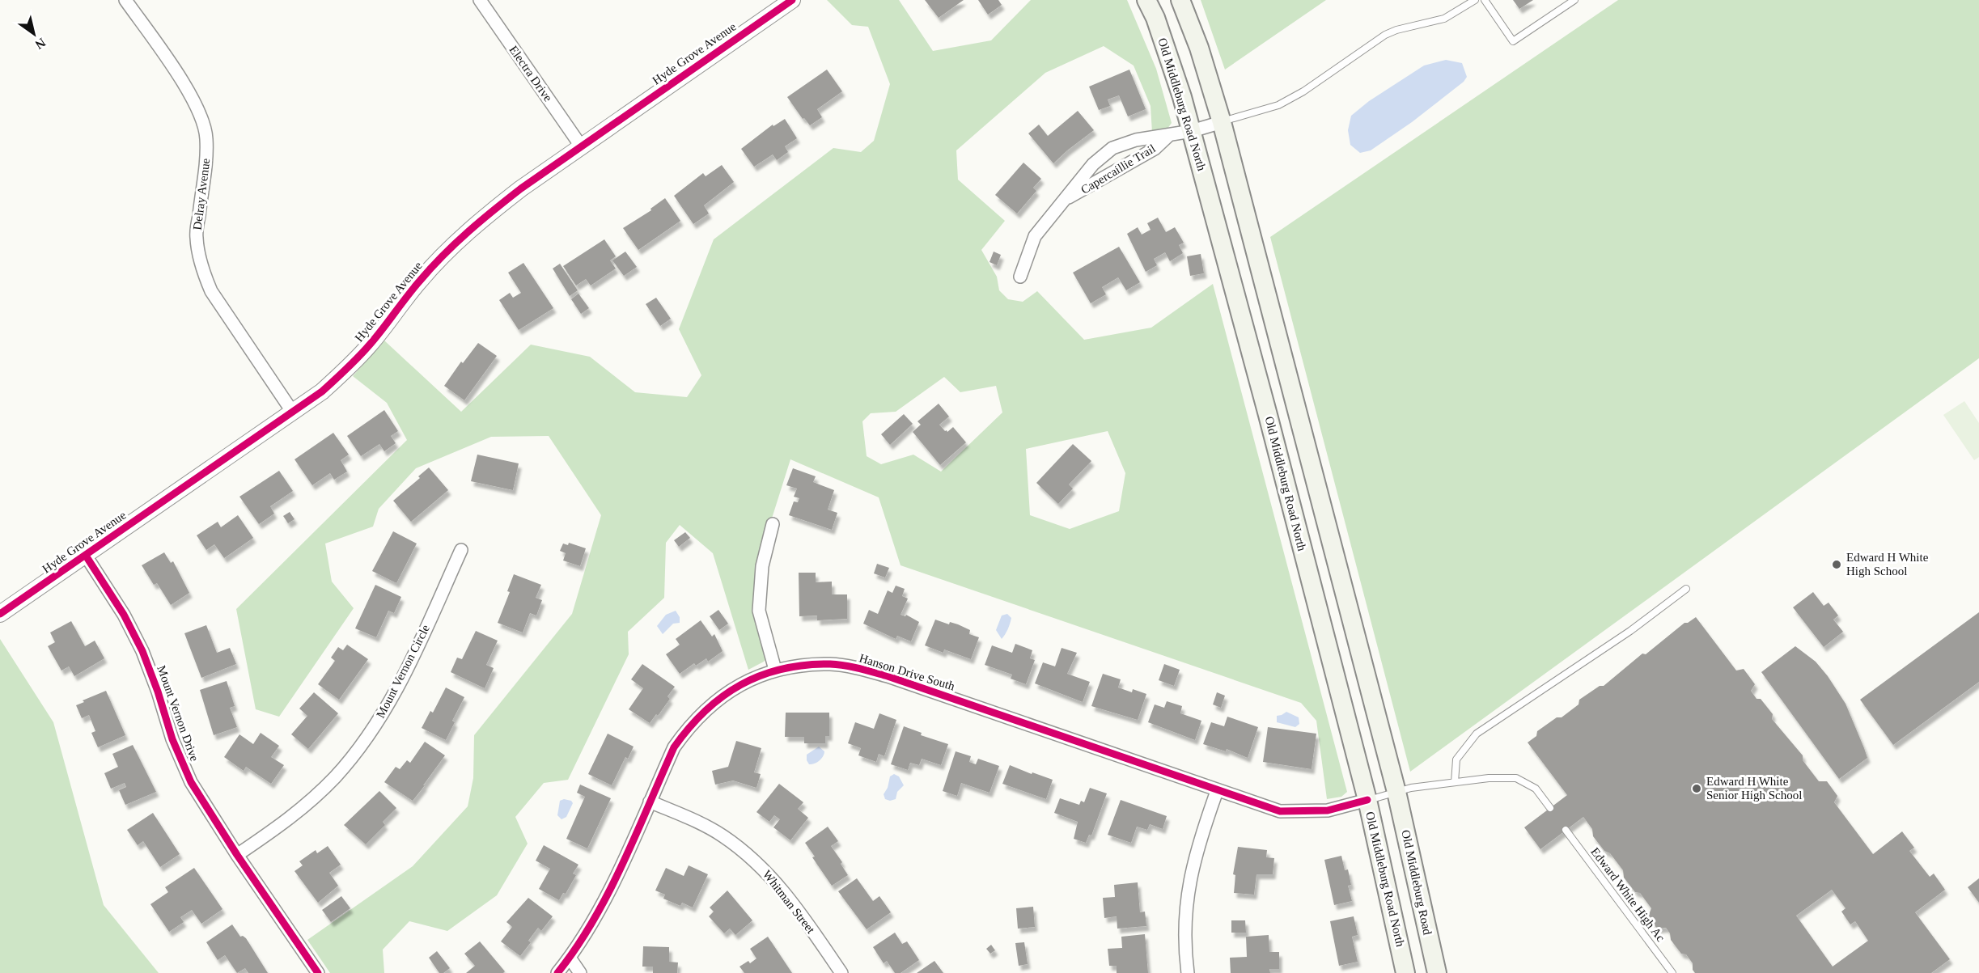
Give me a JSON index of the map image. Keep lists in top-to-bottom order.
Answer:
{
  "streets": {
    "main road": ["Old Middleburg Road North", "Old Middleburg Road"],
    "street": [
      "Hyde Grove Avenue",
      "Electra Drive",
      "Capercaillie Trail",
      "Delray Avenue",
      "Mount Vernon Circle",
      "Hanson Drive South",
      "Mount Vernon Drive",
      "Whitman Street"
    ],
    "lane": ["Edward White High Ac"]
  },
  "crossings": [
    ["Hyde Grove Avenue", "Electra Drive"],
    ["Hyde Grove Avenue", "Delray Avenue"],
    ["Hyde Grove Avenue", "Mount Vernon Drive"],
    ["Old Middleburg Road North", "Capercaillie Trail"],
    ["Old Middleburg Road North", "Hanson Drive South"],
    ["Mount Vernon Circle", "Mount Vernon Drive"],
    ["Hanson Drive South", "Whitman Street"]
  ],
  "places": ["Edward H White High School", "Edward H White Senior High School"],
  "north": "bottom right"
}
